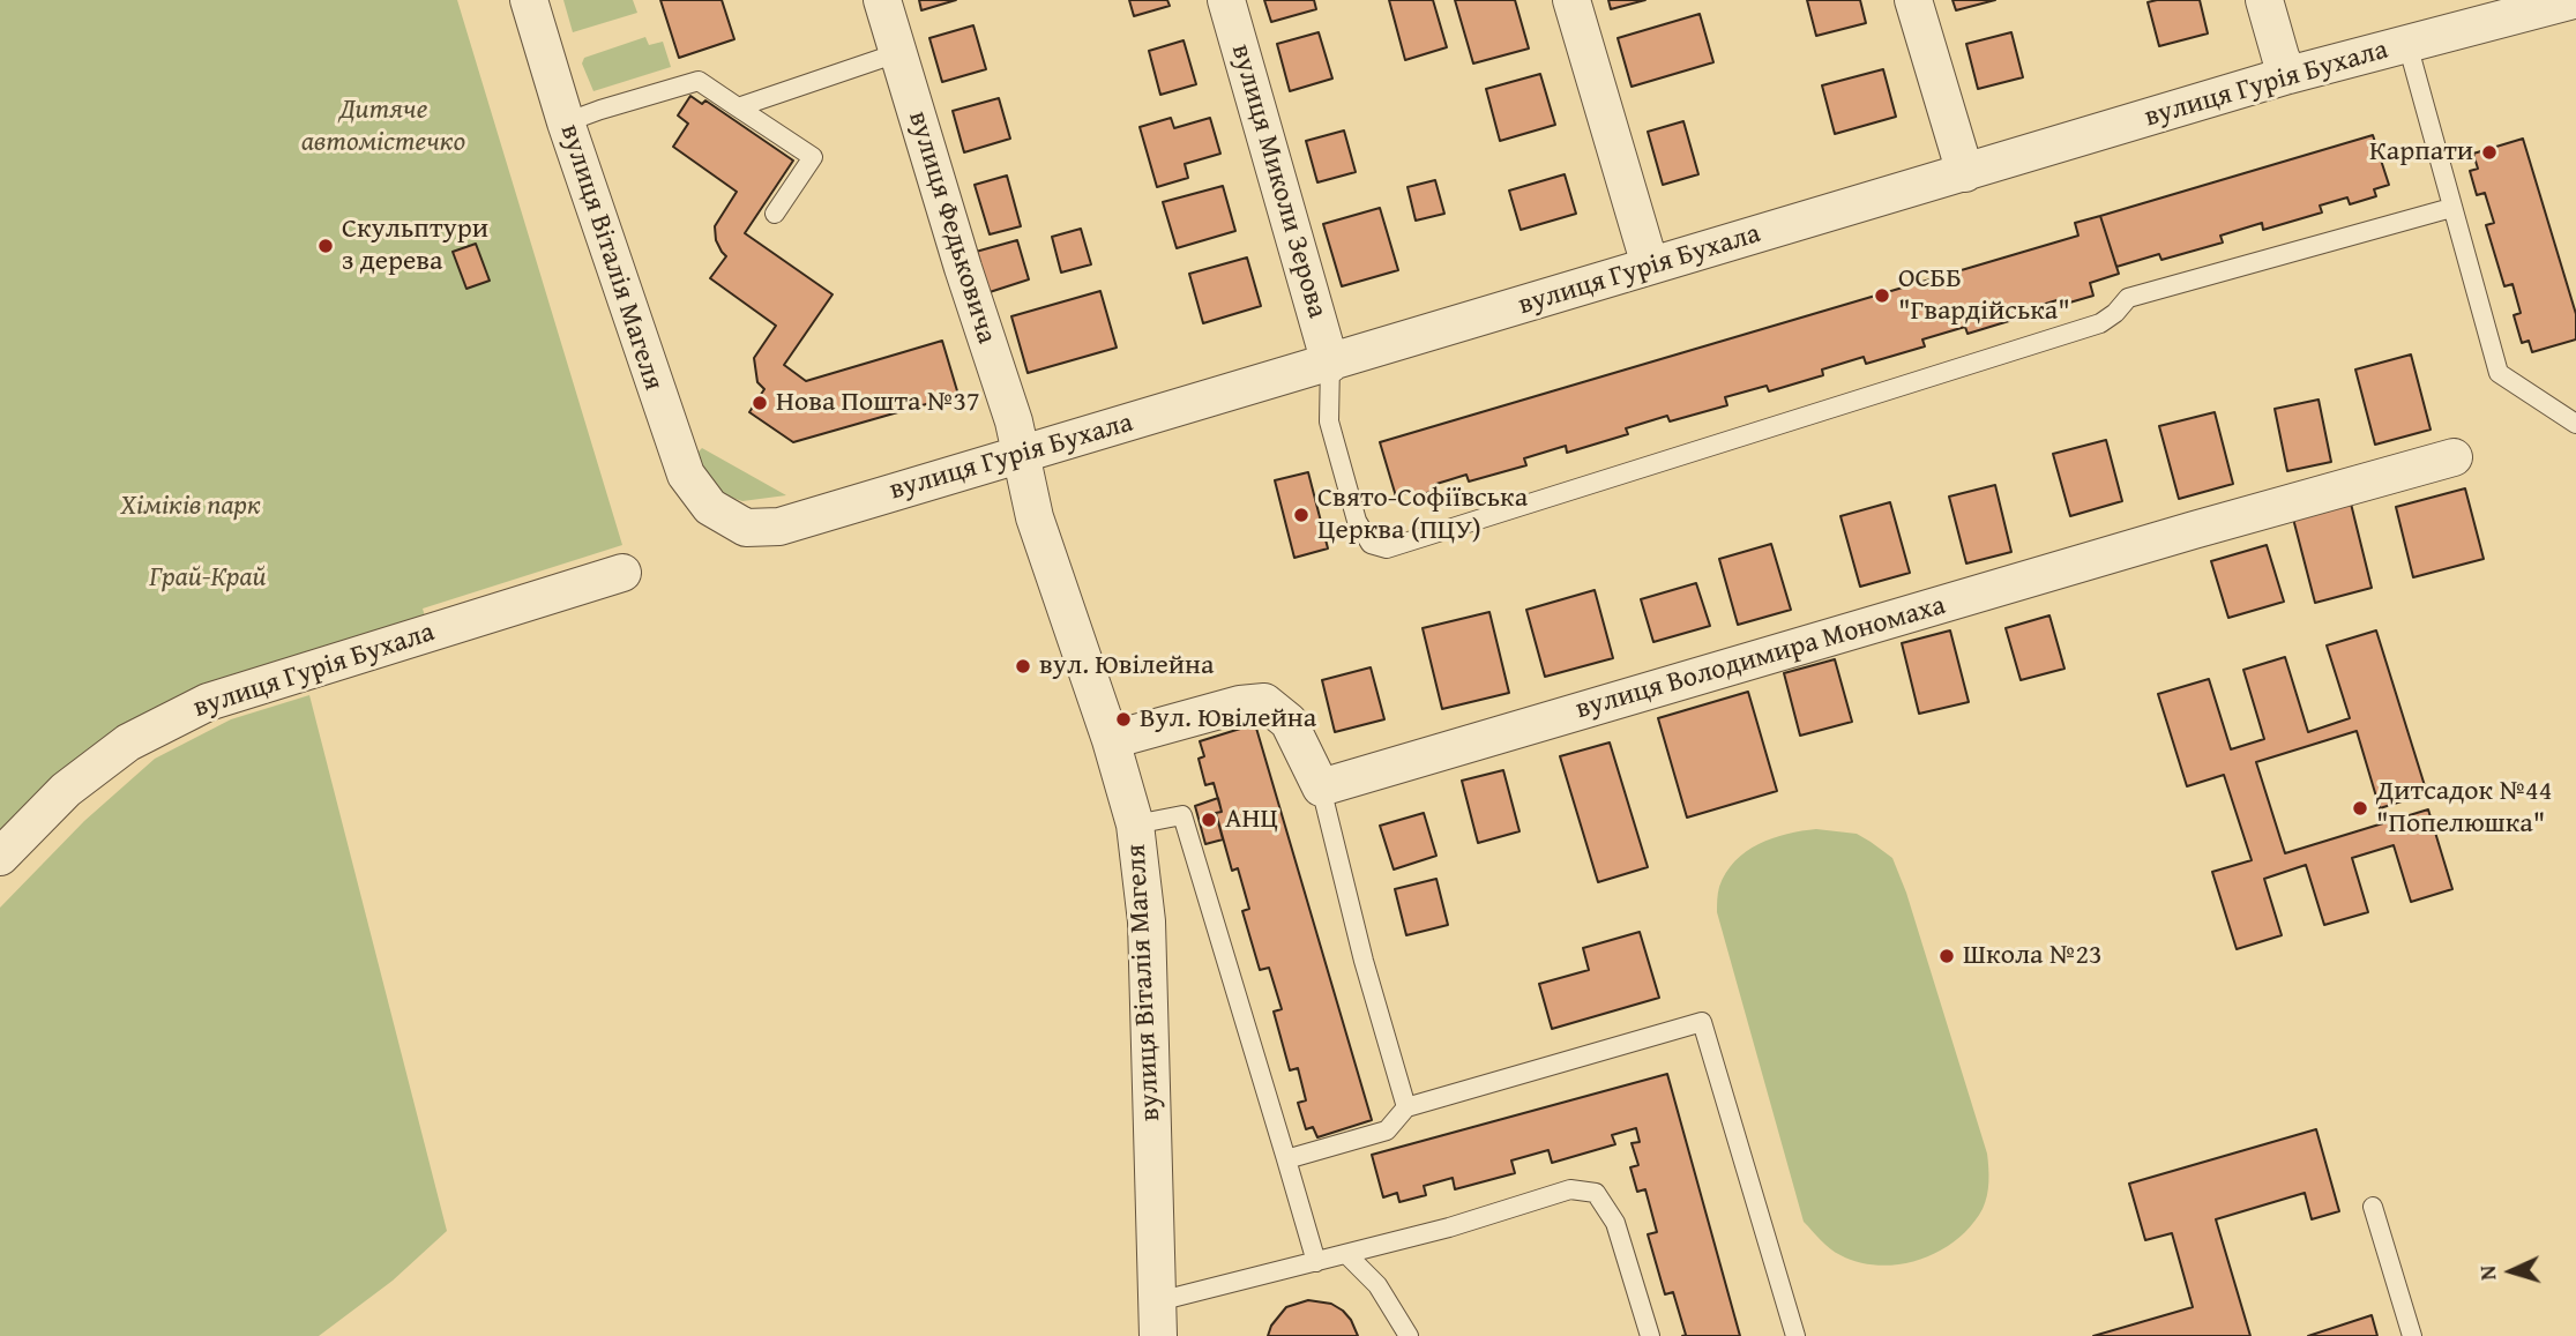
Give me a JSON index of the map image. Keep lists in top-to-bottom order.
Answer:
{
  "streets": {
    "street": [
      "вулиця Гурія Бухала",
      "вулиця Миколи Зерова",
      "вулиця Федьковича",
      "вулиця Віталія Магеля",
      "вулиця Володимира Мономаха"
    ]
  },
  "crossings": [
    ["вулиця Гурія Бухала", "вулиця Миколи Зерова"],
    ["вулиця Гурія Бухала", "вулиця Федьковича"],
    ["вулиця Гурія Бухала", "вулиця Віталія Магеля"],
    ["вулиця Федьковича", "вулиця Віталія Магеля"]
  ],
  "parks": ["Дитяче автомістечко", "Хіміків парк", "Грай-Край"],
  "places": [
    "Карпати",
    "Скульптури з дерева",
    "ОСББ \"Гвардійська\"",
    "Нова Пошта №37",
    "Свято-Софіївська Церква (ПЦУ)",
    "вул. Ювілейна",
    "Вул. Ювілейна",
    "Дитсадок №44 \"Попелюшка\"",
    "АНЦ",
    "Школа №23"
  ],
  "north": "left"
}
